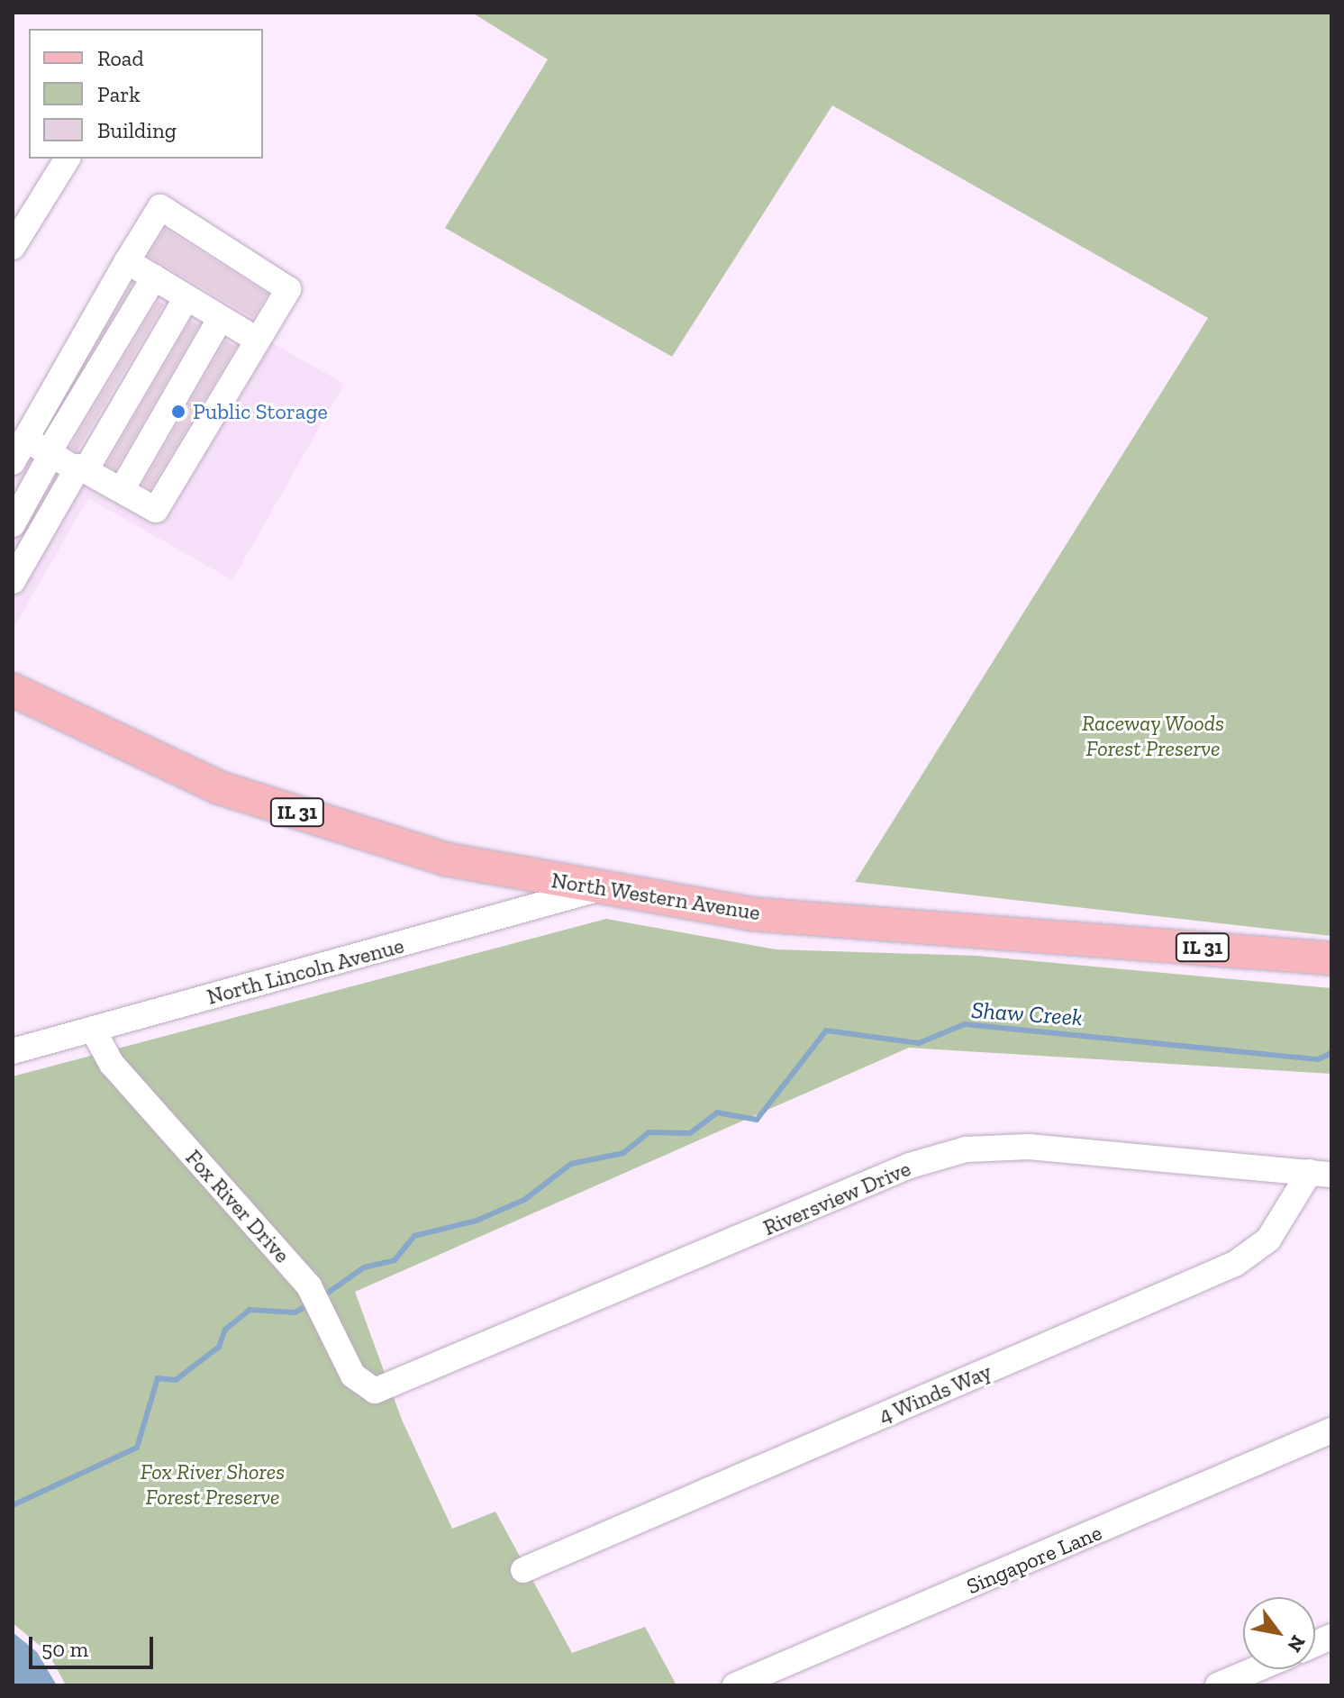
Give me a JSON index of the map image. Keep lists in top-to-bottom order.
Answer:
{
  "streets": {
    "main road": ["IL 31", "North Western Avenue"],
    "street": [
      "North Lincoln Avenue",
      "Riversview Drive",
      "Fox River Drive",
      "4 Winds Way",
      "Singapore Lane"
    ]
  },
  "crossings": [
    ["North Western Avenue", "North Lincoln Avenue"],
    ["North Lincoln Avenue", "Fox River Drive"],
    ["Riversview Drive", "Fox River Drive"],
    ["Riversview Drive", "4 Winds Way"]
  ],
  "water": ["Shaw Creek"],
  "parks": ["Raceway Woods Forest Preserve", "Fox River Shores Forest Preserve"],
  "places": ["Public Storage"],
  "legend": ["Road", "Park", "Building"],
  "scale_bar": "50 m",
  "north": "bottom right"
}
